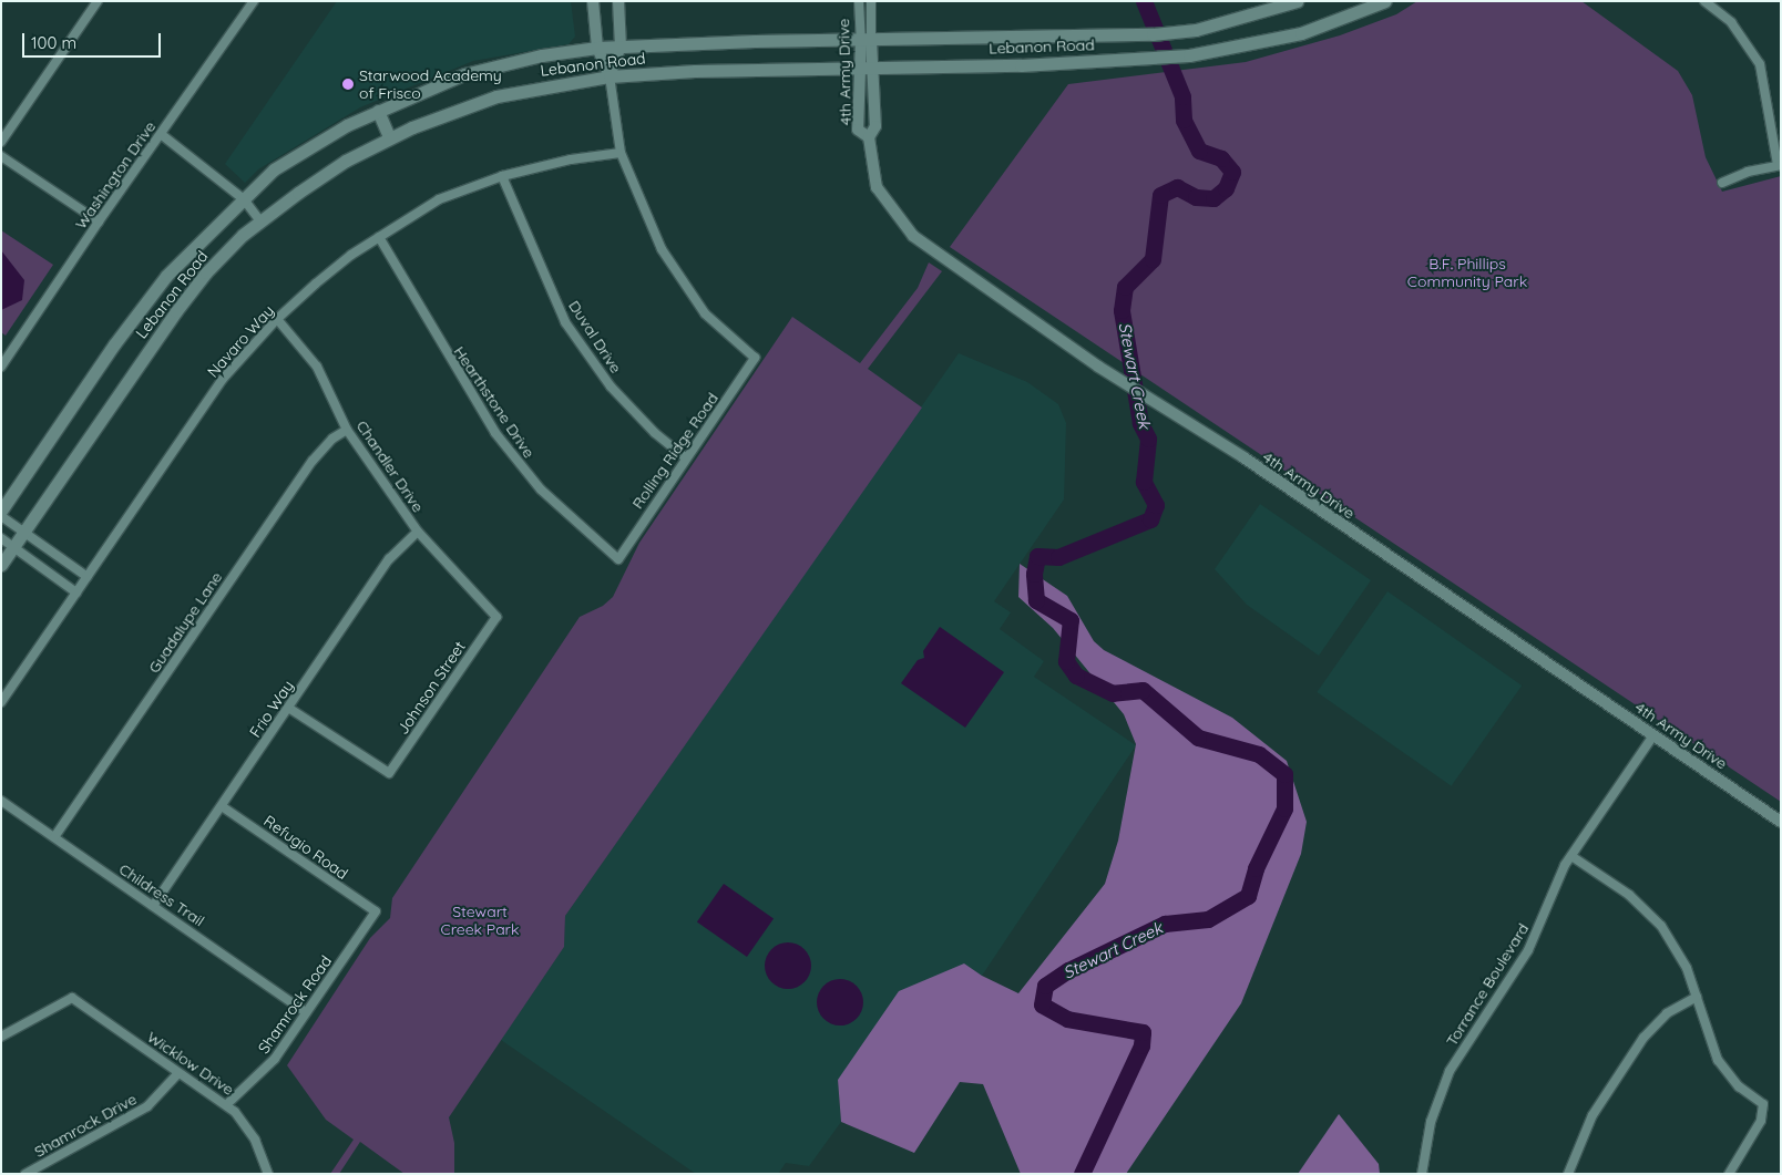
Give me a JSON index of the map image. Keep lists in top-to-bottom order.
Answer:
{
  "streets": {
    "main road": ["Lebanon Road"],
    "street": [
      "4th Army Drive",
      "Washington Drive",
      "Duval Drive",
      "Navaro Way",
      "Hearthstone Drive",
      "Rolling Ridge Road",
      "Chandler Drive",
      "Guadalupe Lane",
      "Johnson Street",
      "Frio Way",
      "Refugio Road",
      "Childress Trail",
      "Torrance Boulevard",
      "Shamrock Road",
      "Wicklow Drive",
      "Shamrock Drive"
    ]
  },
  "crossings": [
    ["Lebanon Road", "4th Army Drive"],
    ["4th Army Drive", "Torrance Boulevard"],
    ["Duval Drive", "Navaro Way"],
    ["Duval Drive", "Rolling Ridge Road"],
    ["Navaro Way", "Hearthstone Drive"],
    ["Navaro Way", "Rolling Ridge Road"],
    ["Navaro Way", "Chandler Drive"],
    ["Hearthstone Drive", "Rolling Ridge Road"],
    ["Chandler Drive", "Guadalupe Lane"],
    ["Chandler Drive", "Johnson Street"],
    ["Chandler Drive", "Frio Way"],
    ["Guadalupe Lane", "Childress Trail"],
    ["Johnson Street", "Frio Way"],
    ["Frio Way", "Refugio Road"],
    ["Frio Way", "Childress Trail"],
    ["Refugio Road", "Shamrock Road"],
    ["Childress Trail", "Shamrock Road"],
    ["Shamrock Road", "Wicklow Drive"],
    ["Wicklow Drive", "Shamrock Drive"]
  ],
  "water": ["Stewart Creek"],
  "parks": ["B.F. Phillips Community Park", "Stewart Creek Park"],
  "places": ["Starwood Academy of Frisco"],
  "scale_bar": "100 m"
}
